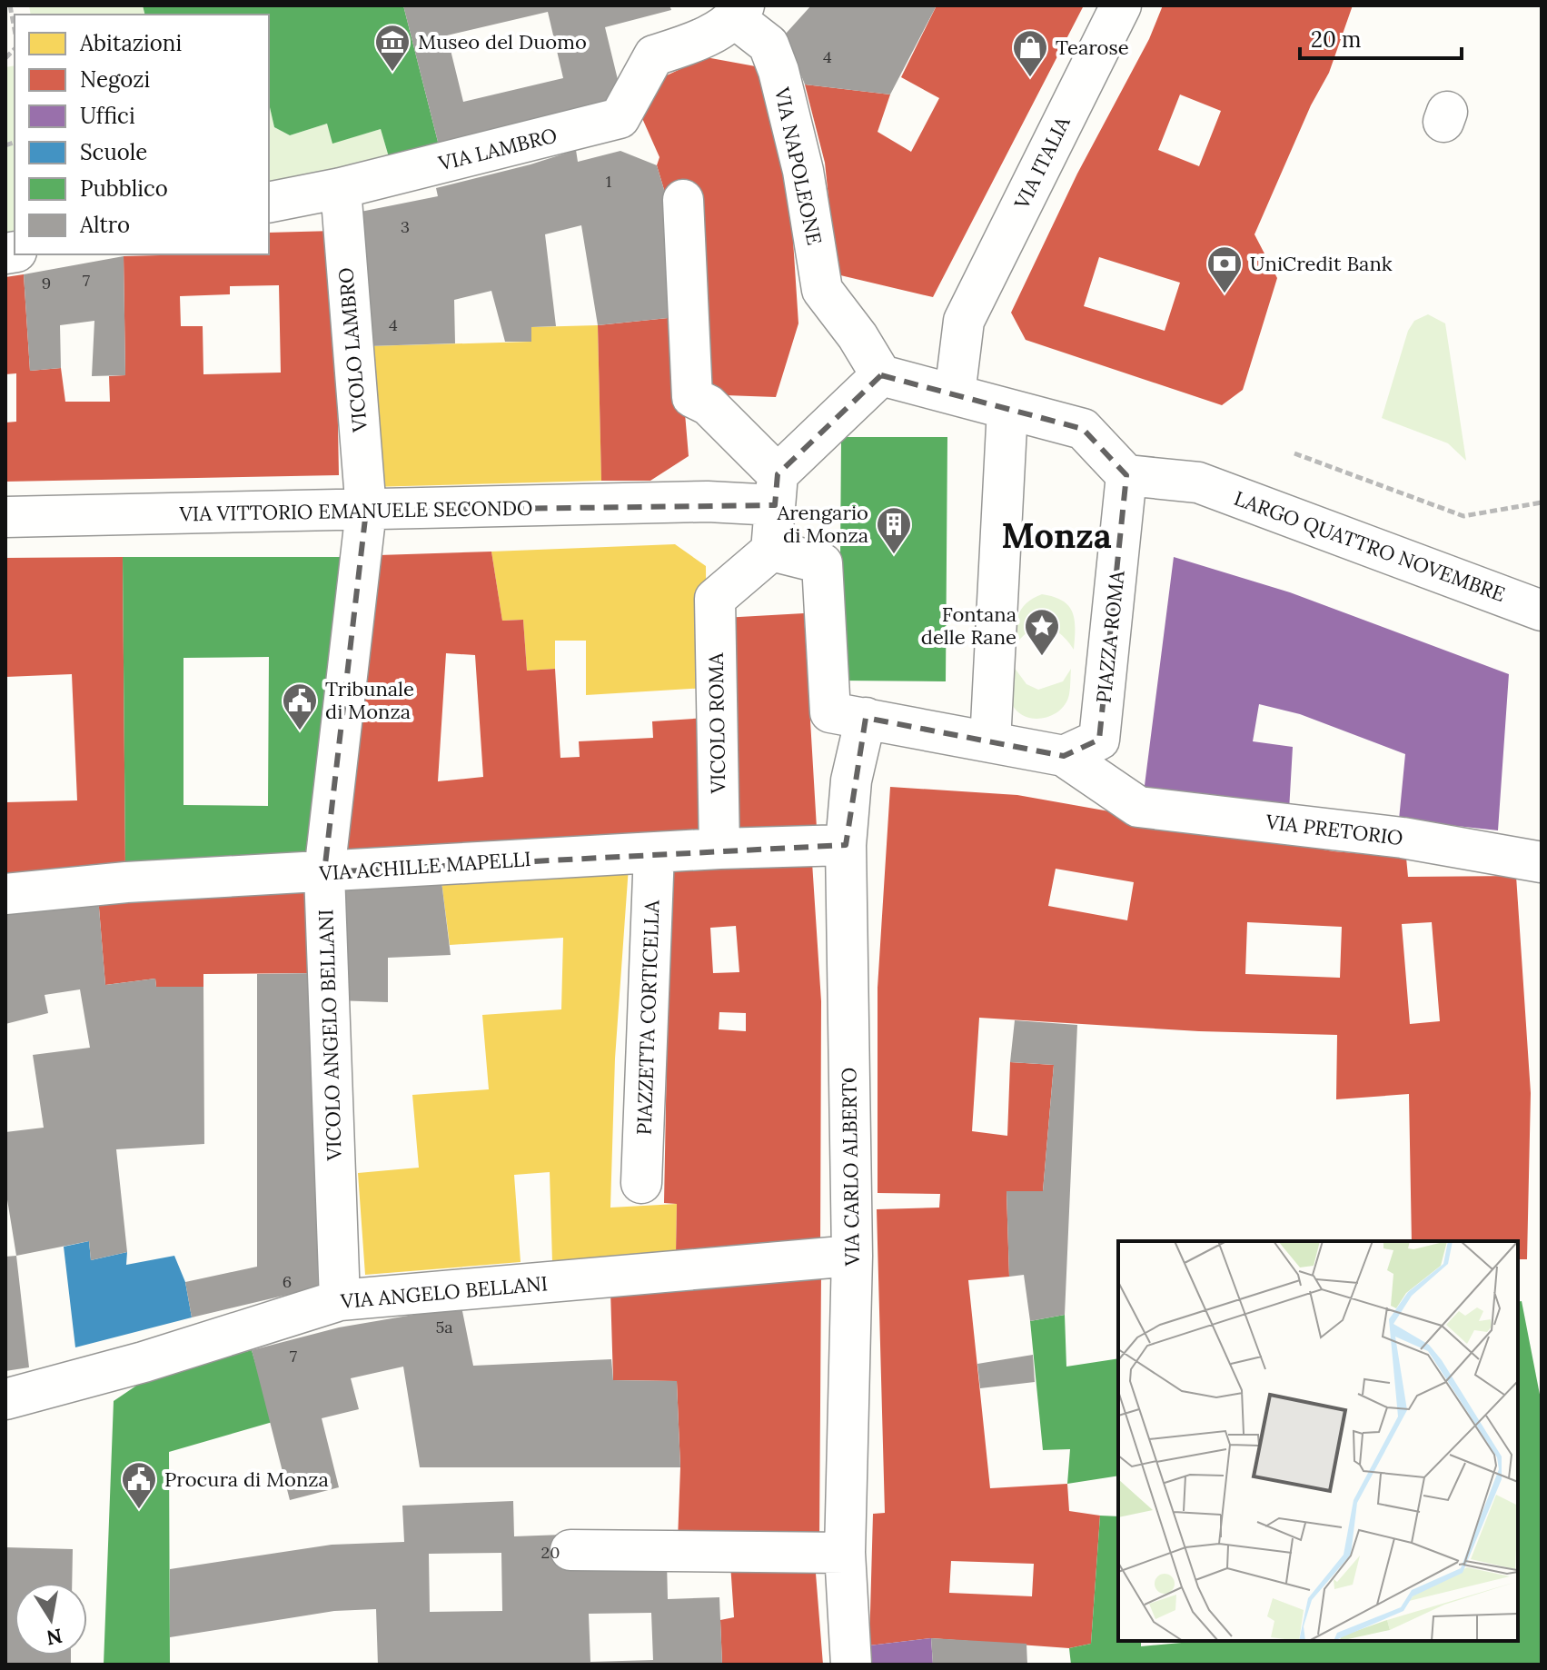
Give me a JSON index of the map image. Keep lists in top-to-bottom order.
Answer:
{
  "streets": {
    "street": [
      "VIA LAMBRO",
      "VIA ITALIA",
      "VIA NAPOLEONE",
      "VICOLO LAMBRO",
      "VIA VITTORIO EMANUELE SECONDO",
      "LARGO QUATTRO NOVEMBRE",
      "PIAZZA ROMA",
      "VICOLO ROMA",
      "VIA PRETORIO",
      "VIA ACHILLE MAPELLI",
      "PIAZZETTA CORTICELLA",
      "VICOLO ANGELO BELLANI",
      "VIA CARLO ALBERTO",
      "VIA ANGELO BELLANI"
    ]
  },
  "crossings": [
    ["VIA LAMBRO", "VIA NAPOLEONE"],
    ["VIA LAMBRO", "VICOLO LAMBRO"],
    ["VICOLO LAMBRO", "VIA VITTORIO EMANUELE SECONDO"],
    ["VICOLO LAMBRO", "VICOLO ANGELO BELLANI"],
    ["VIA VITTORIO EMANUELE SECONDO", "VICOLO ANGELO BELLANI"],
    ["LARGO QUATTRO NOVEMBRE", "PIAZZA ROMA"],
    ["PIAZZA ROMA", "VIA PRETORIO"],
    ["VICOLO ROMA", "VIA ACHILLE MAPELLI"],
    ["VIA ACHILLE MAPELLI", "PIAZZETTA CORTICELLA"],
    ["VIA ACHILLE MAPELLI", "VICOLO ANGELO BELLANI"],
    ["VIA ACHILLE MAPELLI", "VIA CARLO ALBERTO"],
    ["VICOLO ANGELO BELLANI", "VIA ANGELO BELLANI"],
    ["VIA CARLO ALBERTO", "VIA ANGELO BELLANI"]
  ],
  "districts": ["Monza"],
  "places": {
    "museum": ["Museo del Duomo"],
    "shop": ["Tearose"],
    "bank": ["UniCredit Bank"],
    "building": ["Arengario di Monza"],
    "place": ["Fontana delle Rane"],
    "public building": ["Tribunale di Monza", "Procura di Monza"]
  },
  "house_numbers": [
    "4",
    "1",
    "3",
    "7",
    "9",
    "4",
    "6",
    "5a",
    "7",
    "20"
  ],
  "legend": [
    "Abitazioni",
    "Negozi",
    "Uffici",
    "Scuole",
    "Pubblico",
    "Altro"
  ],
  "scale_bar": "20 m",
  "north": "bottom"
}
